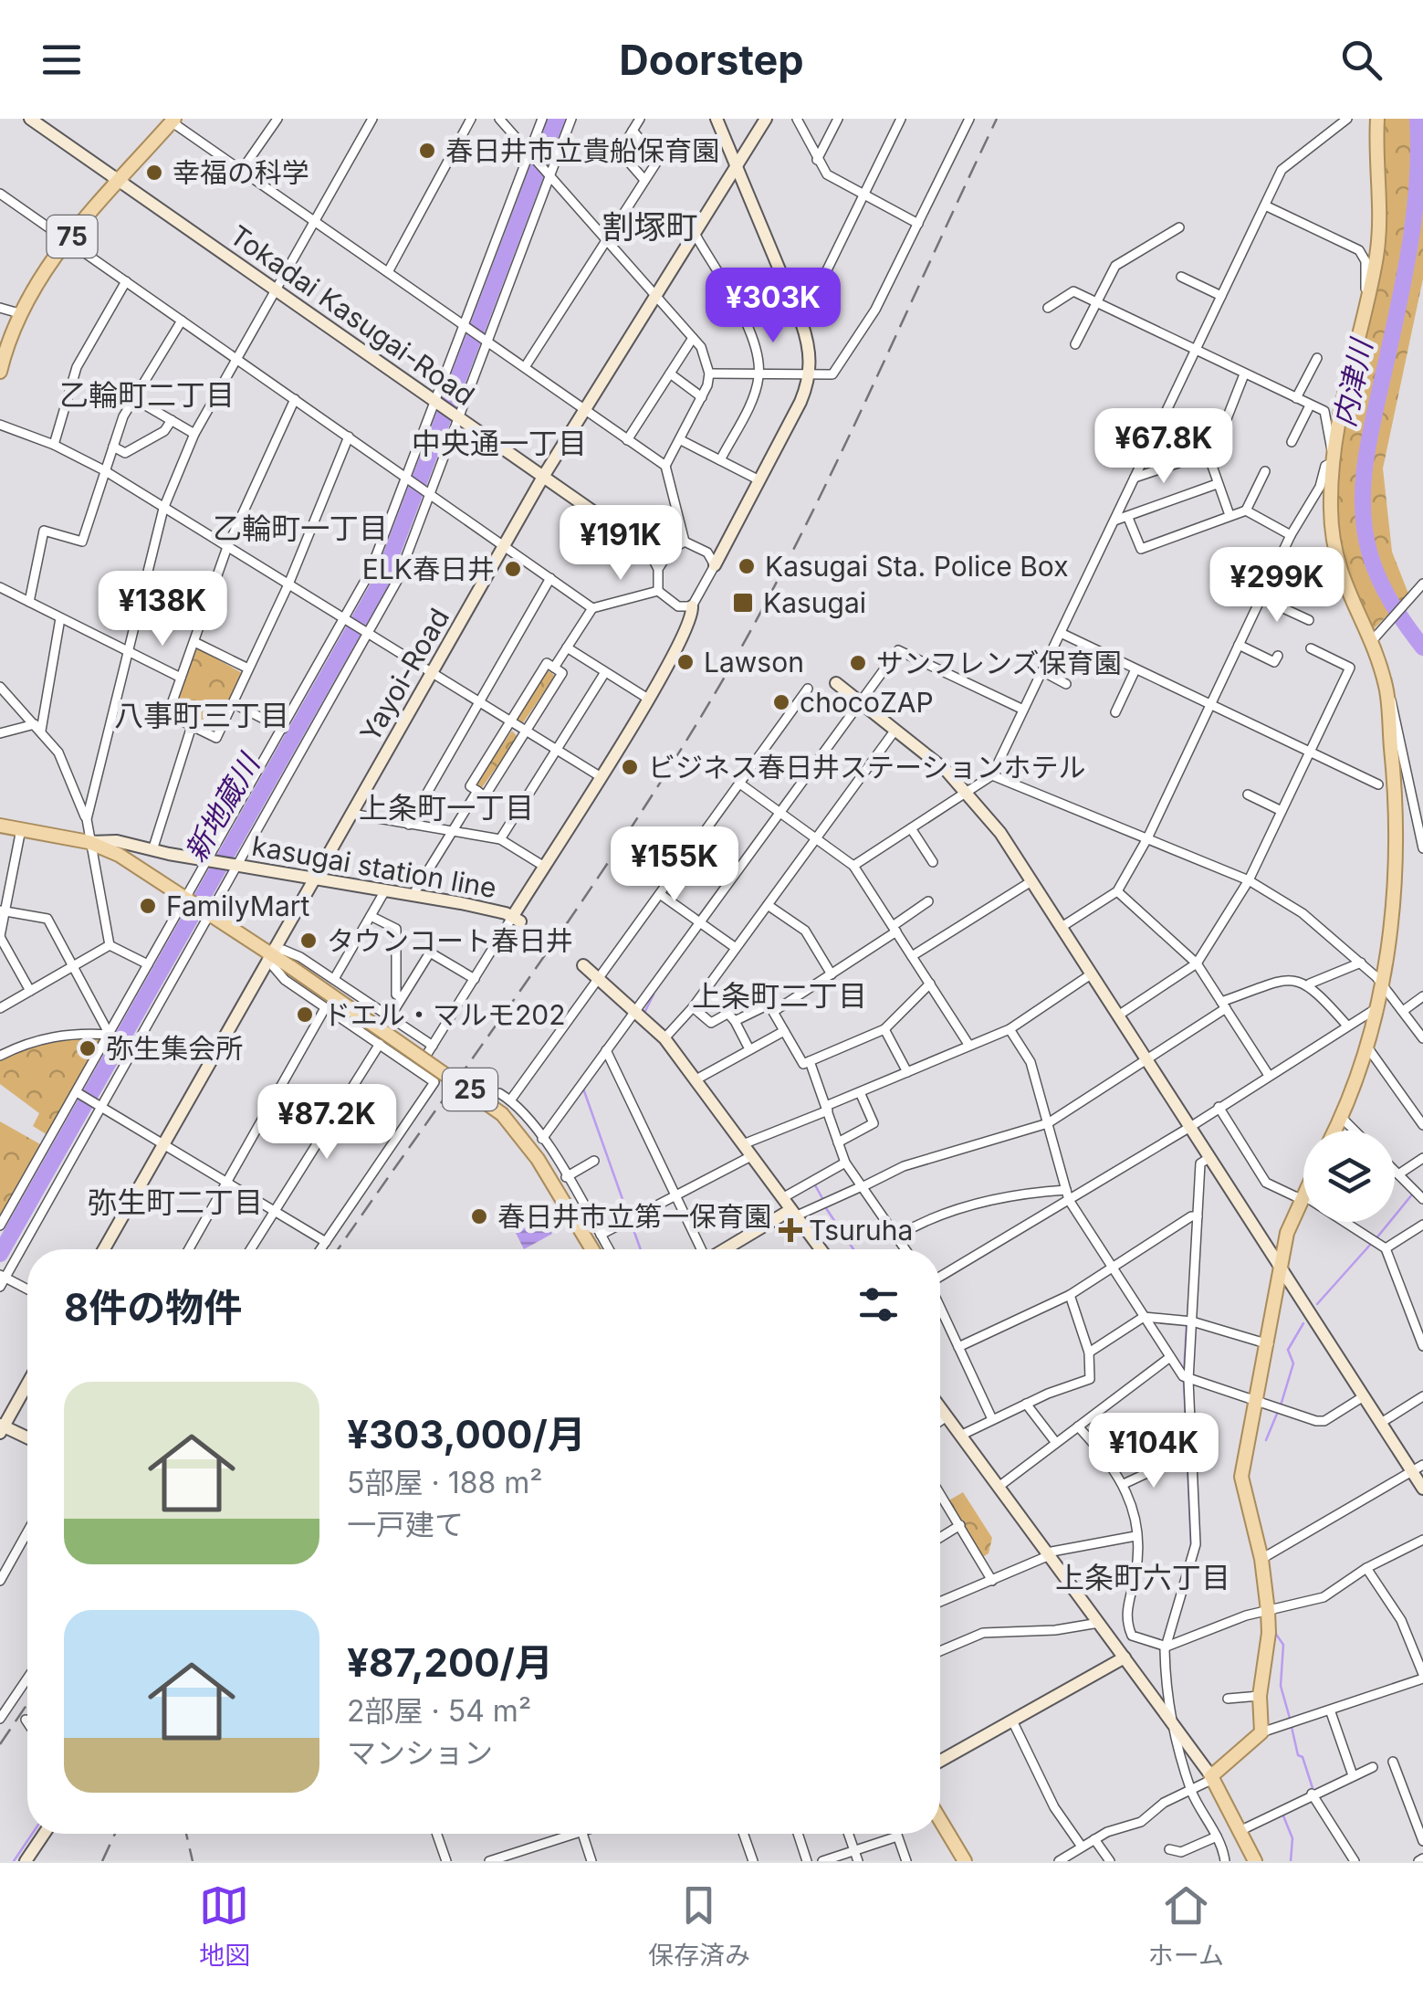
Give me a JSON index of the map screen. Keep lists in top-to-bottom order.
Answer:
{
  "streets": {
    "main road": ["75", "25"],
    "street": ["Tokadai Kasugai-Road", "Yayoi-Road", "kasugai station line"]
  },
  "crossings": [
    ["75", "Tokadai Kasugai-Road"],
    ["Tokadai Kasugai-Road", "Yayoi-Road"],
    ["Yayoi-Road", "kasugai station line"],
    ["Yayoi-Road", "25"],
    ["kasugai station line", "25"]
  ],
  "districts": [
    "割塚町",
    "乙輪町二丁目",
    "中央通一丁目",
    "乙輪町一丁目",
    "八事町三丁目",
    "上条町一丁目",
    "上条町二丁目",
    "弥生町二丁目",
    "上条町六丁目"
  ],
  "water": ["内津川", "新地蔵川"],
  "places": {
    "other": [
      "春日井市立貴船保育園",
      "幸福の科学",
      "Kasugai Sta. Police Box",
      "ELK春日井",
      "Lawson",
      "サンフレンズ保育園",
      "chocoZAP",
      "ビジネス春日井ステーションホテル",
      "FamilyMart",
      "タウンコート春日井",
      "ドエル・マルモ202",
      "弥生集会所",
      "春日井市立第一保育園"
    ],
    "transit": ["Kasugai"],
    "health": ["Tsuruha"]
  },
  "page": {
    "header": "Doorstep",
    "price": [
      "¥303K",
      "¥67.8K",
      "¥191K",
      "¥299K",
      "¥138K",
      "¥155K",
      "¥87.2K",
      "¥104K"
    ],
    "heading": "8件の物件",
    "list": [
      {
        "name": "¥303,000/月",
        "note": "5部屋 · 188 m² · 一戸建て"
      },
      {
        "name": "¥87,200/月",
        "note": "2部屋 · 54 m² · マンション"
      }
    ],
    "tabs": ["地図", "保存済み", "ホーム"]
  }
}
